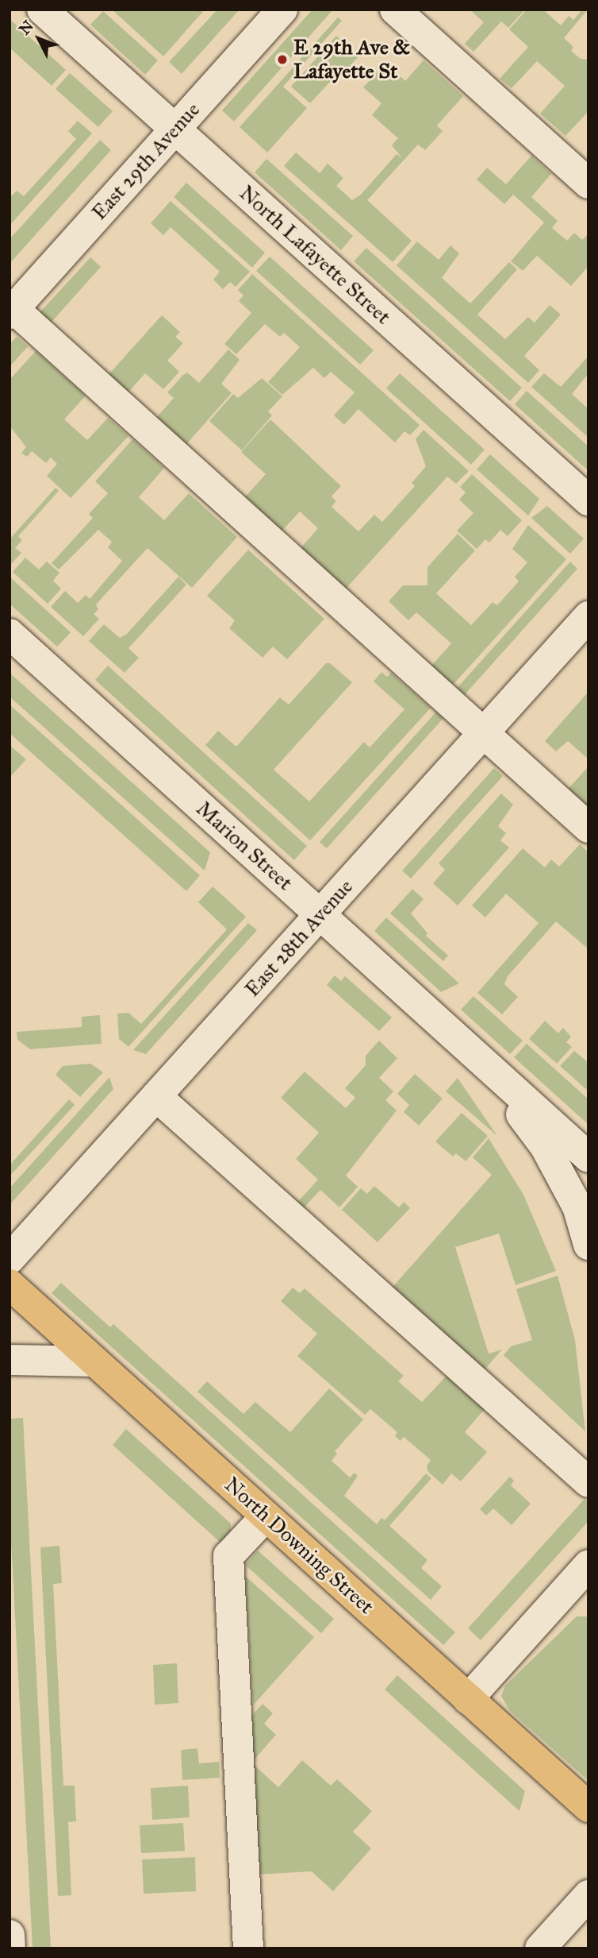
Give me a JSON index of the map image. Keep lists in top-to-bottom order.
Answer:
{
  "streets": {
    "main road": ["North Downing Street"],
    "street": [
      "East 29th Avenue",
      "North Lafayette Street",
      "Marion Street",
      "East 28th Avenue"
    ]
  },
  "crossings": [
    ["East 29th Avenue", "North Lafayette Street"],
    ["Marion Street", "East 28th Avenue"]
  ],
  "places": ["E 29th Ave & Lafayette St"],
  "north": "top left"
}
